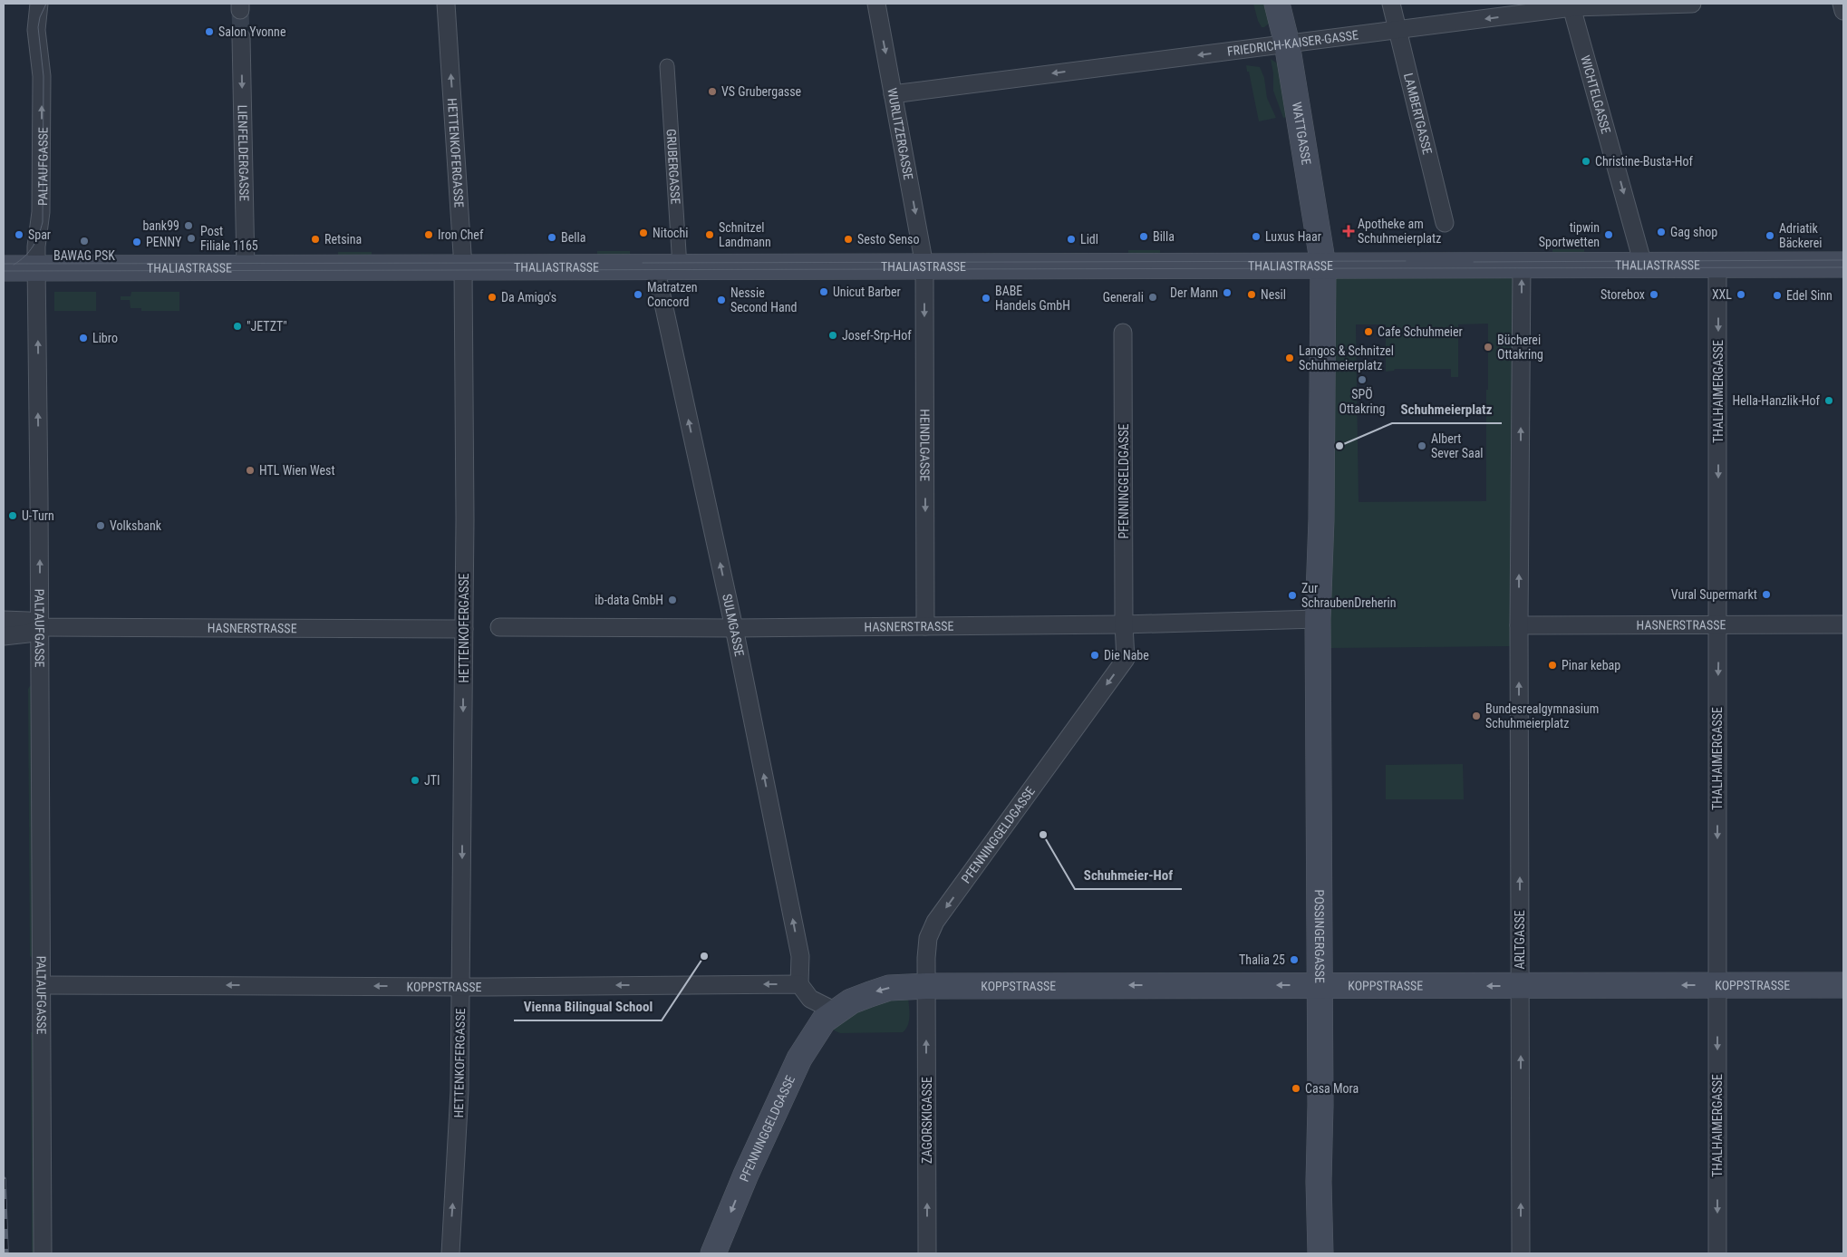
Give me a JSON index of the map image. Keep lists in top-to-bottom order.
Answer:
{
  "streets": {
    "main road": [
      "WATTGASSE",
      "THALIASTRASSE",
      "PFENNINGGELDGASSE",
      "POSSINGERGASSE",
      "KOPPSTRASSE"
    ],
    "street": [
      "FRIEDRICH-KAISER-GASSE",
      "WICHTELGASSE",
      "LAMBERTGASSE",
      "WURLITZERGASSE",
      "LIENFELDERGASSE",
      "HETTENKOFERGASSE",
      "PALTAUFGASSE",
      "GRUBERGASSE",
      "THALHAIMERGASSE",
      "HEINDLGASSE",
      "SULMGASSE",
      "HASNERSTRASSE",
      "ARLTGASSE",
      "ZAGORSKIGASSE"
    ]
  },
  "crossings": [
    ["FRIEDRICH-KAISER-GASSE", "WICHTELGASSE"],
    ["FRIEDRICH-KAISER-GASSE", "LAMBERTGASSE"],
    ["FRIEDRICH-KAISER-GASSE", "WURLITZERGASSE"],
    ["FRIEDRICH-KAISER-GASSE", "WATTGASSE"],
    ["WICHTELGASSE", "THALIASTRASSE"],
    ["WURLITZERGASSE", "THALIASTRASSE"],
    ["WURLITZERGASSE", "HEINDLGASSE"],
    ["WATTGASSE", "THALIASTRASSE"],
    ["WATTGASSE", "HASNERSTRASSE"],
    ["WATTGASSE", "POSSINGERGASSE"],
    ["LIENFELDERGASSE", "THALIASTRASSE"],
    ["HETTENKOFERGASSE", "THALIASTRASSE"],
    ["HETTENKOFERGASSE", "HASNERSTRASSE"],
    ["HETTENKOFERGASSE", "KOPPSTRASSE"],
    ["PALTAUFGASSE", "THALIASTRASSE"],
    ["PALTAUFGASSE", "HASNERSTRASSE"],
    ["PALTAUFGASSE", "KOPPSTRASSE"],
    ["GRUBERGASSE", "THALIASTRASSE"],
    ["THALIASTRASSE", "THALHAIMERGASSE"],
    ["THALIASTRASSE", "HEINDLGASSE"],
    ["THALIASTRASSE", "SULMGASSE"],
    ["THALIASTRASSE", "ARLTGASSE"],
    ["THALHAIMERGASSE", "HASNERSTRASSE"],
    ["THALHAIMERGASSE", "KOPPSTRASSE"],
    ["HEINDLGASSE", "HASNERSTRASSE"],
    ["PFENNINGGELDGASSE", "HASNERSTRASSE"],
    ["PFENNINGGELDGASSE", "KOPPSTRASSE"],
    ["PFENNINGGELDGASSE", "ZAGORSKIGASSE"],
    ["SULMGASSE", "HASNERSTRASSE"],
    ["SULMGASSE", "KOPPSTRASSE"],
    ["HASNERSTRASSE", "POSSINGERGASSE"],
    ["HASNERSTRASSE", "ARLTGASSE"],
    ["POSSINGERGASSE", "KOPPSTRASSE"],
    ["ARLTGASSE", "KOPPSTRASSE"],
    ["KOPPSTRASSE", "ZAGORSKIGASSE"]
  ],
  "one_way": [
    "FRIEDRICH-KAISER-GASSE",
    "WICHTELGASSE",
    "WURLITZERGASSE",
    "LIENFELDERGASSE",
    "PALTAUFGASSE",
    "THALHAIMERGASSE",
    "HEINDLGASSE",
    "PFENNINGGELDGASSE",
    "SULMGASSE",
    "ARLTGASSE",
    "KOPPSTRASSE",
    "ZAGORSKIGASSE"
  ],
  "places": {
    "other": [
      "Salon Yvonne",
      "VS Grubergasse",
      "Christine-Busta-Hof",
      "bank99",
      "Gag shop",
      "Nitochi",
      "Spar",
      "Iron Chef",
      "Schnitzel Landmann",
      "tipwin Sportwetten",
      "Adriatik Bäckerei",
      "Billa",
      "Luxus Haar",
      "Bella",
      "Post Filiale 1165",
      "Retsina",
      "Sesto Senso",
      "Lidl",
      "BAWAG PSK",
      "PENNY",
      "Unicut Barber",
      "Der Mann",
      "Matratzen Concord",
      "Nesil",
      "Storebox",
      "XXL",
      "Edel Sinn",
      "Da Amigo's",
      "Generali",
      "BABE Handels GmbH",
      "Nessie Second Hand",
      "\"JETZT\"",
      "Cafe Schuhmeier",
      "Josef-Srp-Hof",
      "Libro",
      "Bücherei Ottakring",
      "Langos & Schnitzel Schuhmeierplatz",
      "SPÖ Ottakring",
      "Hella-Hanzlik-Hof",
      "Schuhmeierplatz",
      "Albert Sever Saal",
      "HTL Wien West",
      "U-Turn",
      "Volksbank",
      "Vural Supermarkt",
      "Zur SchraubenDreherin",
      "ib-data GmbH",
      "Die Nabe",
      "Pinar kebap",
      "Bundesrealgymnasium Schuhmeierplatz",
      "JTI",
      "Schuhmeier-Hof",
      "Vienna Bilingual School",
      "Thalia 25",
      "Casa Mora"
    ],
    "health": ["Apotheke am Schuhmeierplatz"]
  }
}
